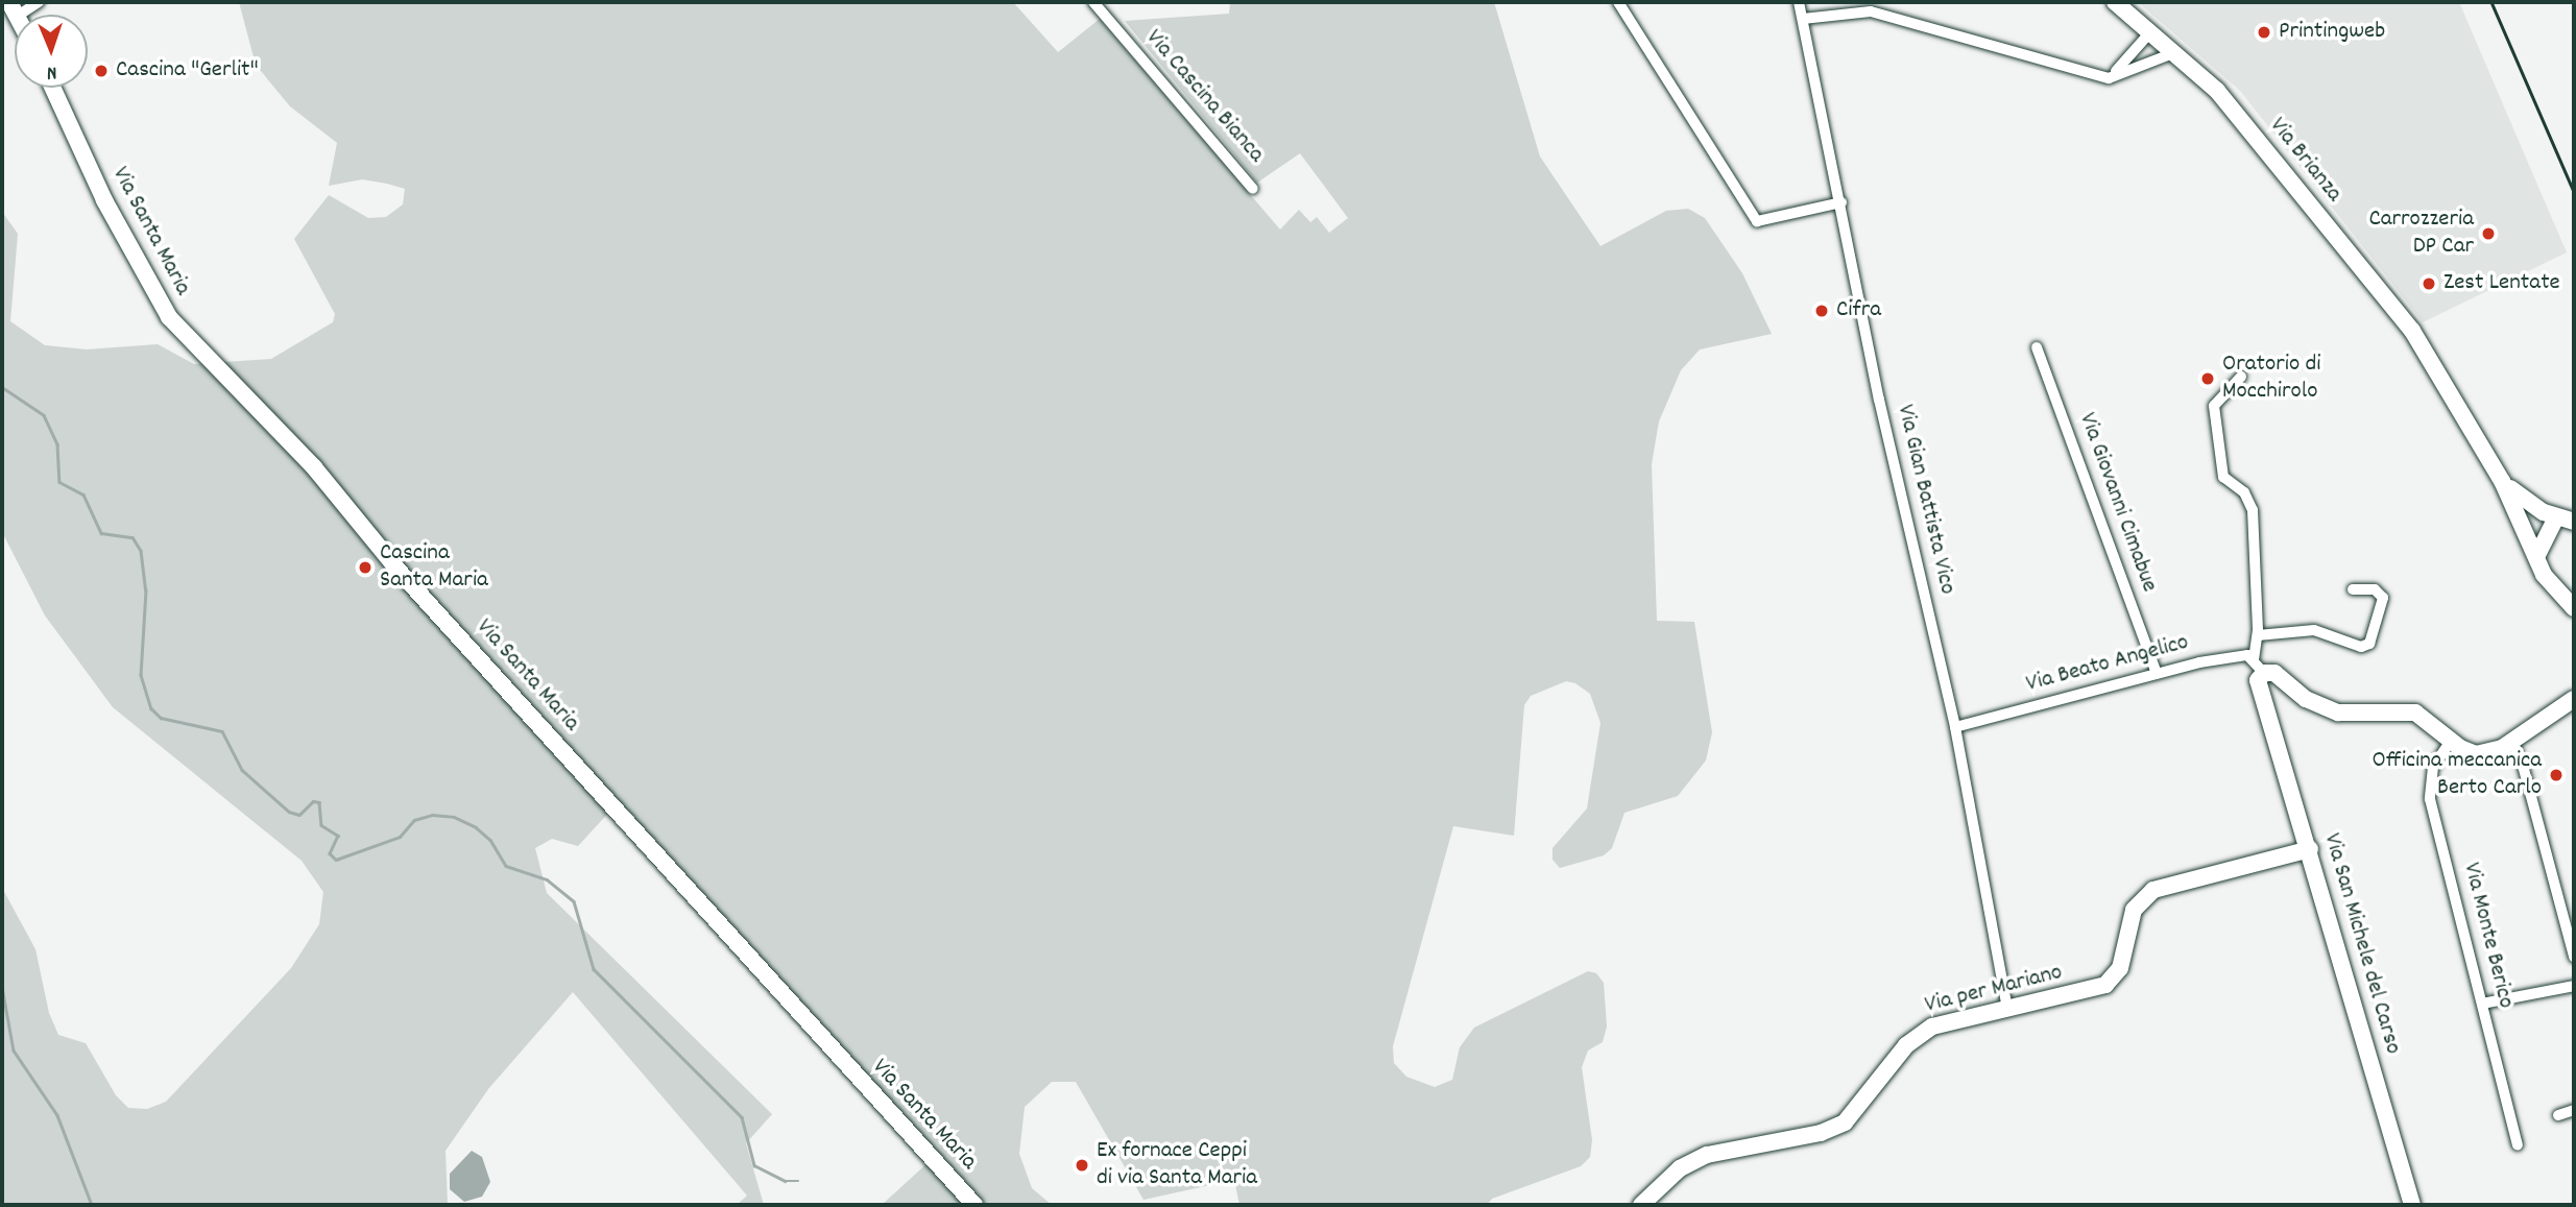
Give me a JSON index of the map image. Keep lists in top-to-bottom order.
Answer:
{
  "streets": {
    "street": [
      "Via Cascina Bianca",
      "Via Brianza",
      "Via Santa Maria",
      "Via Gian Battista Vico",
      "Via Giovanni Cimabue",
      "Via Beato Angelico",
      "Via Monte Berico",
      "Via San Michele del Carso",
      "Via per Mariano"
    ]
  },
  "crossings": [
    ["Via Gian Battista Vico", "Via Beato Angelico"],
    ["Via Gian Battista Vico", "Via per Mariano"],
    ["Via Giovanni Cimabue", "Via Beato Angelico"],
    ["Via San Michele del Carso", "Via per Mariano"]
  ],
  "places": [
    "Printingweb",
    "Cascina \"Gerlit\"",
    "Carrozzeria DP Car",
    "Zest Lentate",
    "Cifra",
    "Oratorio di Mocchirolo",
    "Cascina Santa Maria",
    "Officina meccanica Berto Carlo",
    "Ex fornace Ceppi di via Santa Maria"
  ],
  "north": "bottom"
}
